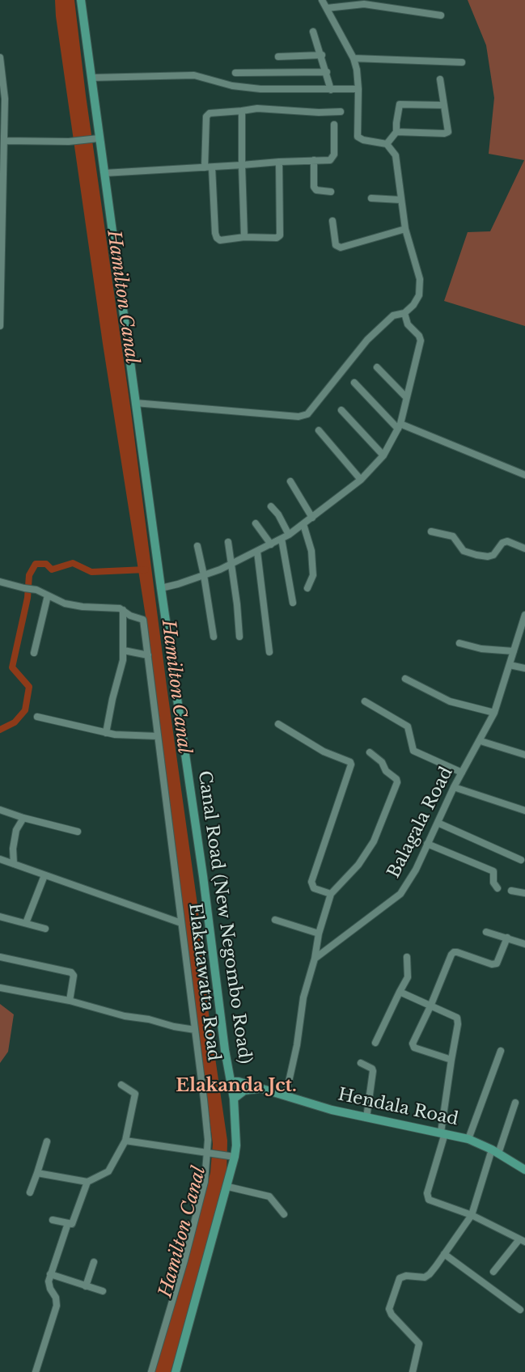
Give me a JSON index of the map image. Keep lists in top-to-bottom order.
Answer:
{
  "streets": {
    "main road": ["Canal Road (New Negombo Road)", "Hendala Road"],
    "street": ["Balagala Road", "Elakatawatta Road"]
  },
  "crossings": [
    ["Canal Road (New Negombo Road)", "Hendala Road"]
  ],
  "districts": ["Elakanda Jct."],
  "water": ["Hamilton Canal"]
}
